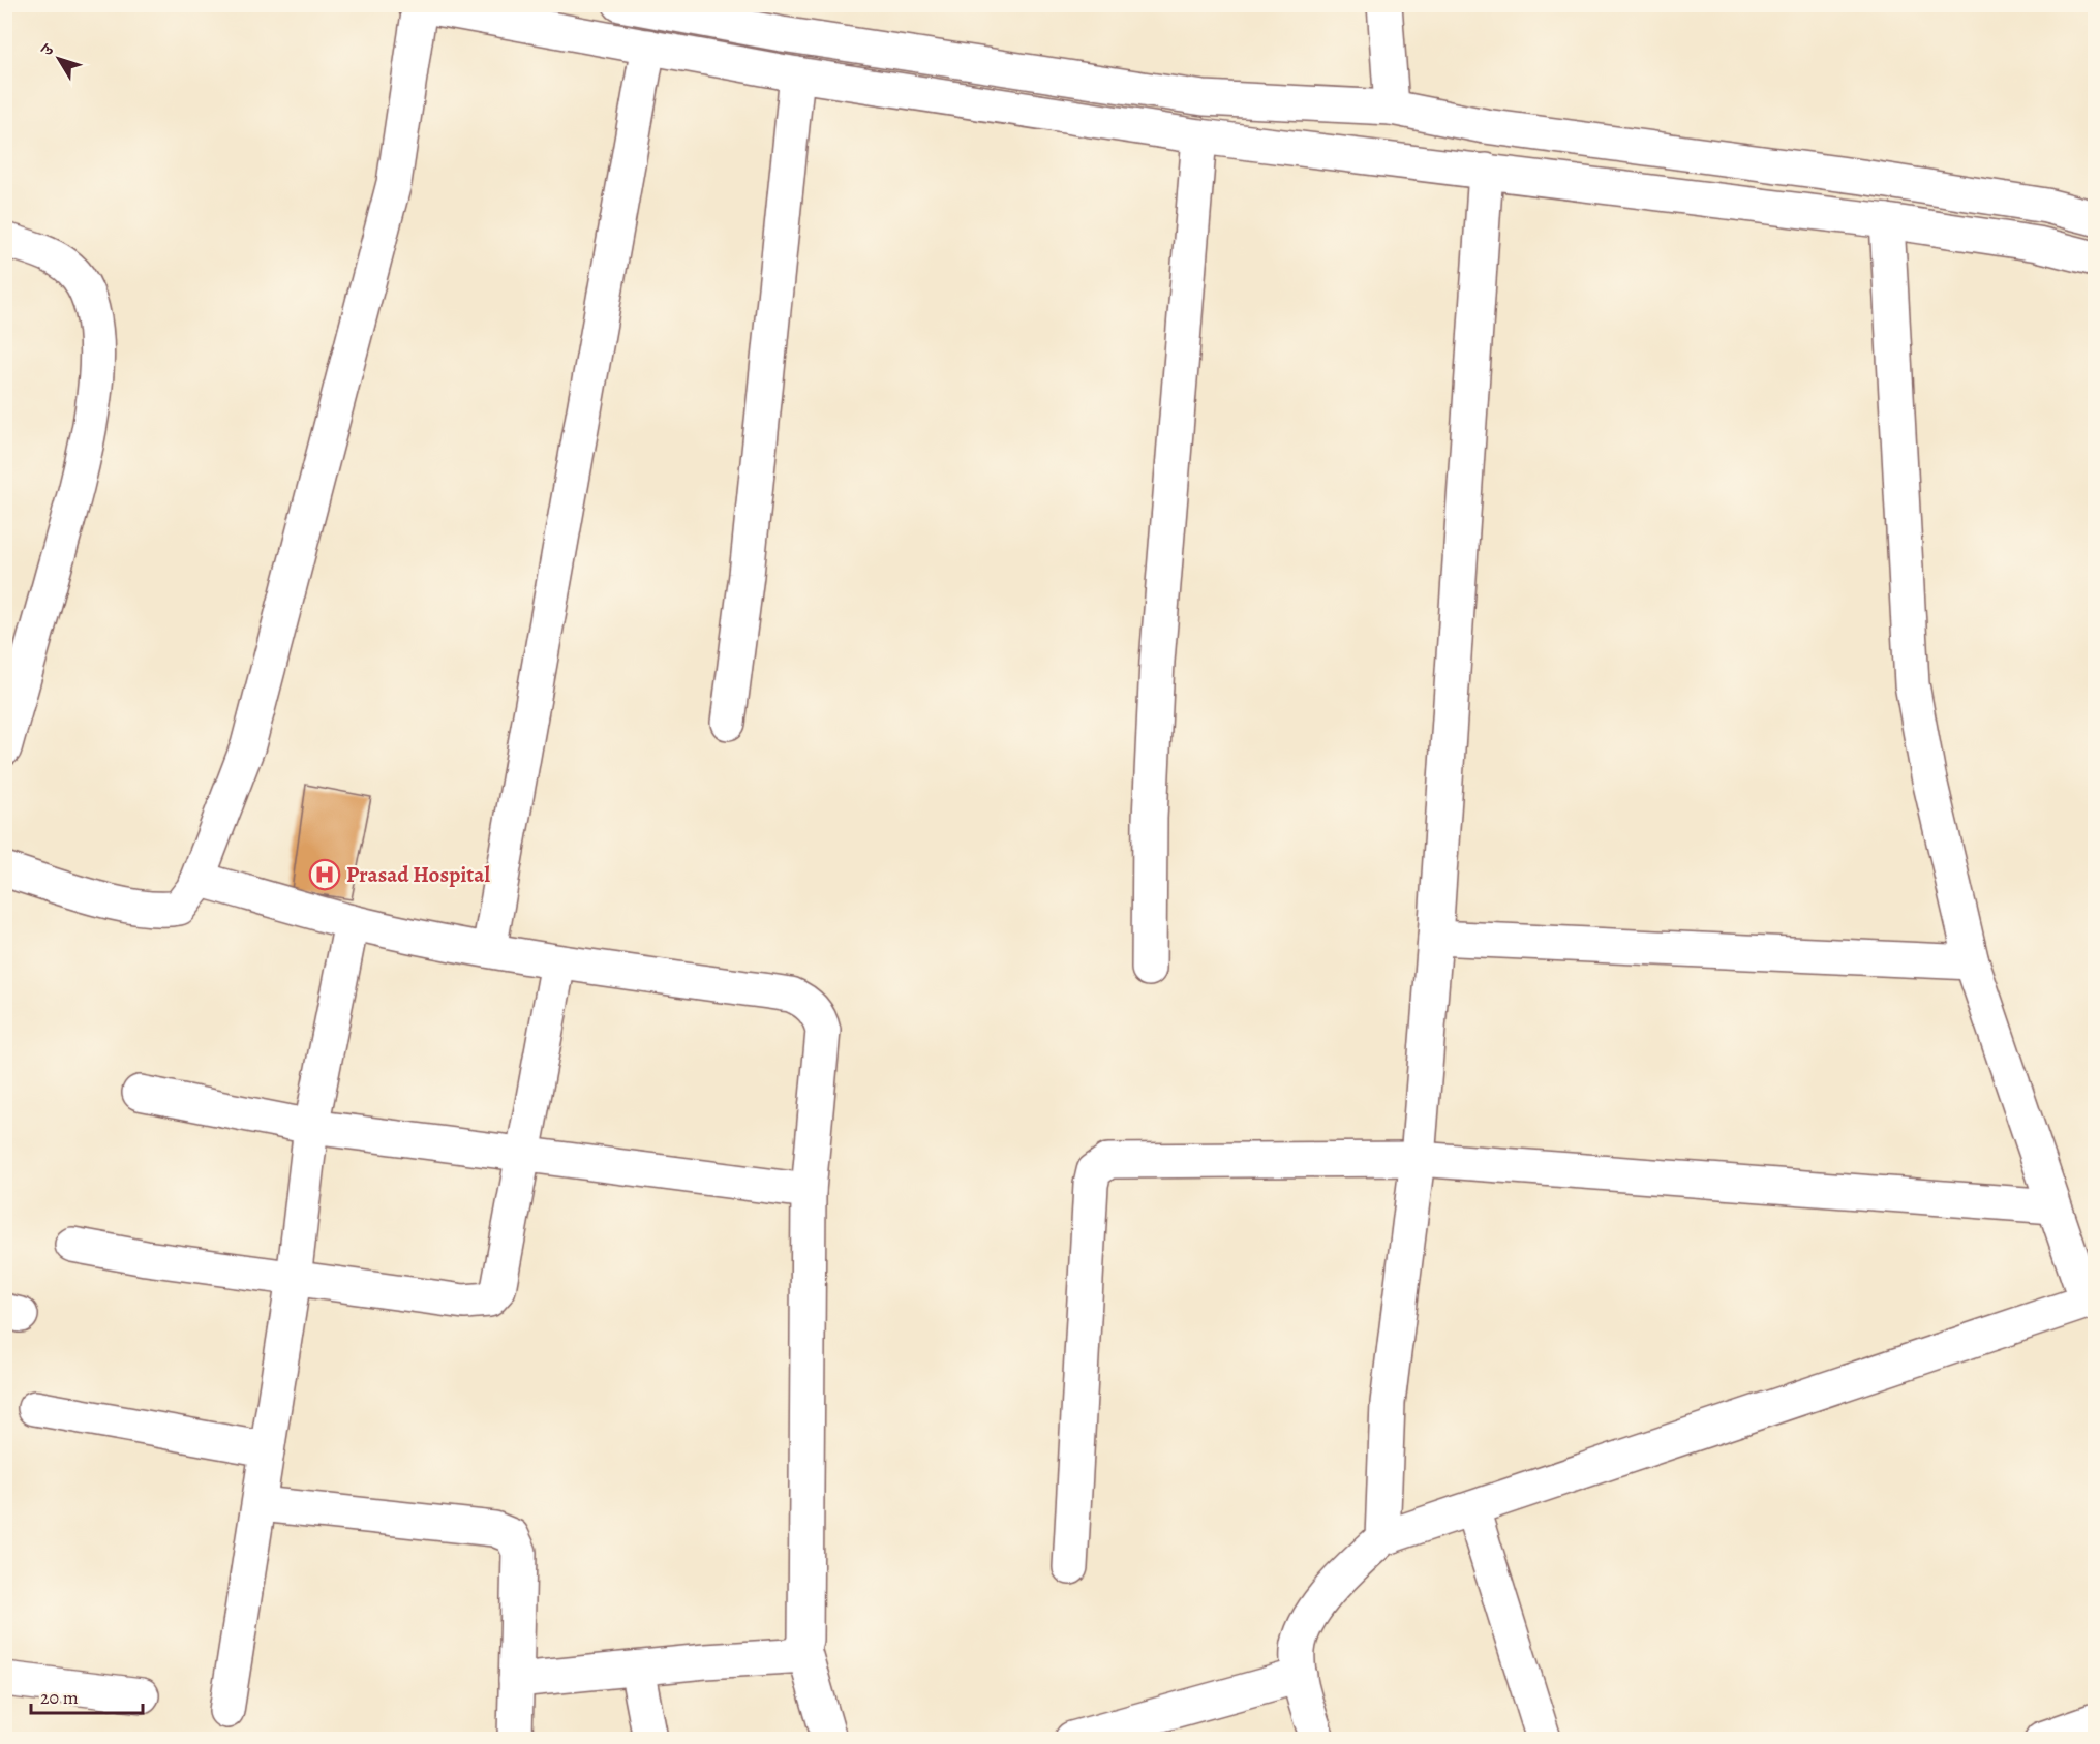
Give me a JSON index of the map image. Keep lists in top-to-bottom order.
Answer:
{
  "places": {
    "hospital": ["Prasad Hospital"]
  },
  "scale_bar": "20 m",
  "north": "top left"
}
